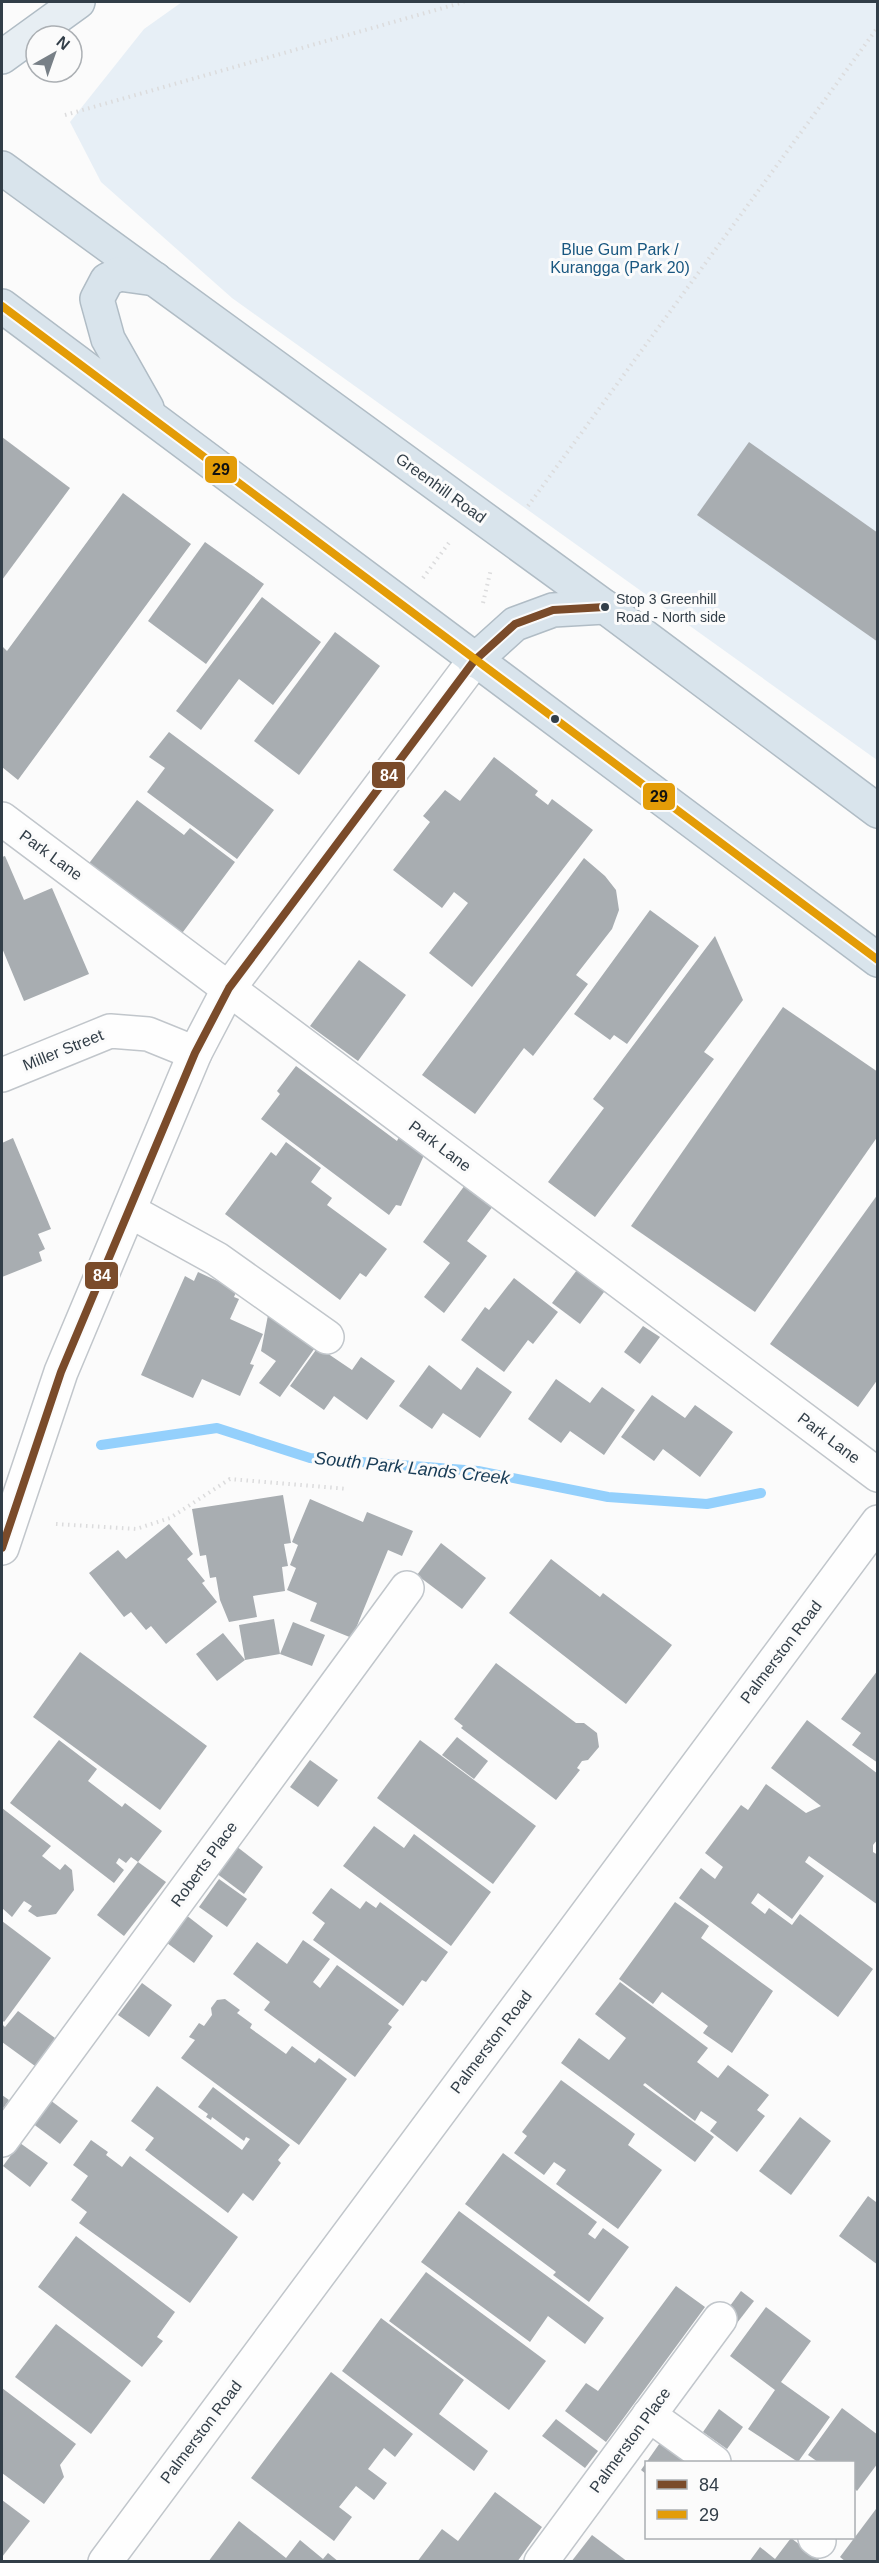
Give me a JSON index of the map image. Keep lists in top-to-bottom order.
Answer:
{
  "streets": {
    "highway": ["Greenhill Road"],
    "street": [
      "Park Lane",
      "Miller Street",
      "Palmerston Road",
      "Roberts Place",
      "Palmerston Place"
    ]
  },
  "water": ["South Park Lands Creek"],
  "parks": ["Blue Gum Park / Kurangga (Park 20)"],
  "places": ["Stop 3 Greenhill Road - North side"],
  "lines": ["transit line 29", "transit line 84"],
  "legend": ["84", "29"],
  "north": "top right"
}
